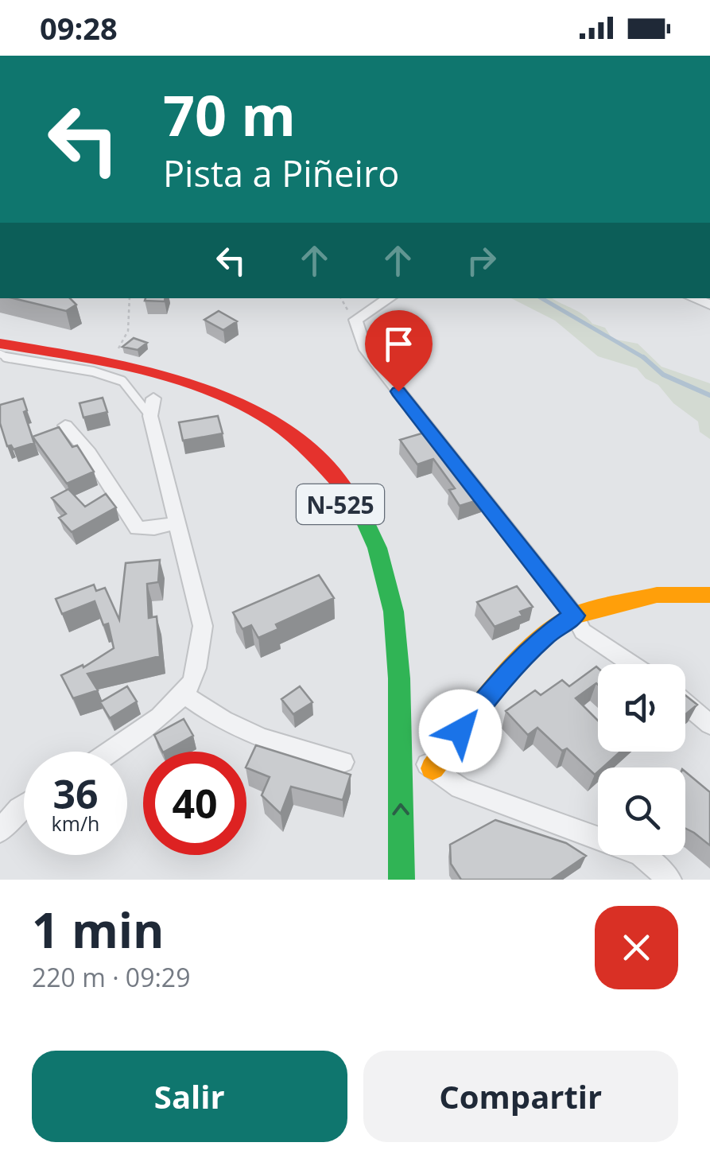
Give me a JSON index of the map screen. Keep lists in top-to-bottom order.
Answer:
{
  "streets": {
    "main road": ["N-525"]
  },
  "page": {
    "status": "09:28",
    "turn": ["70 m", "Pista a Piñeiro"],
    "speed": "36 km/h",
    "limit": "40",
    "heading": ["1 min", "220 m · 09:29"],
    "buttons": ["Salir", "Compartir"]
  }
}
